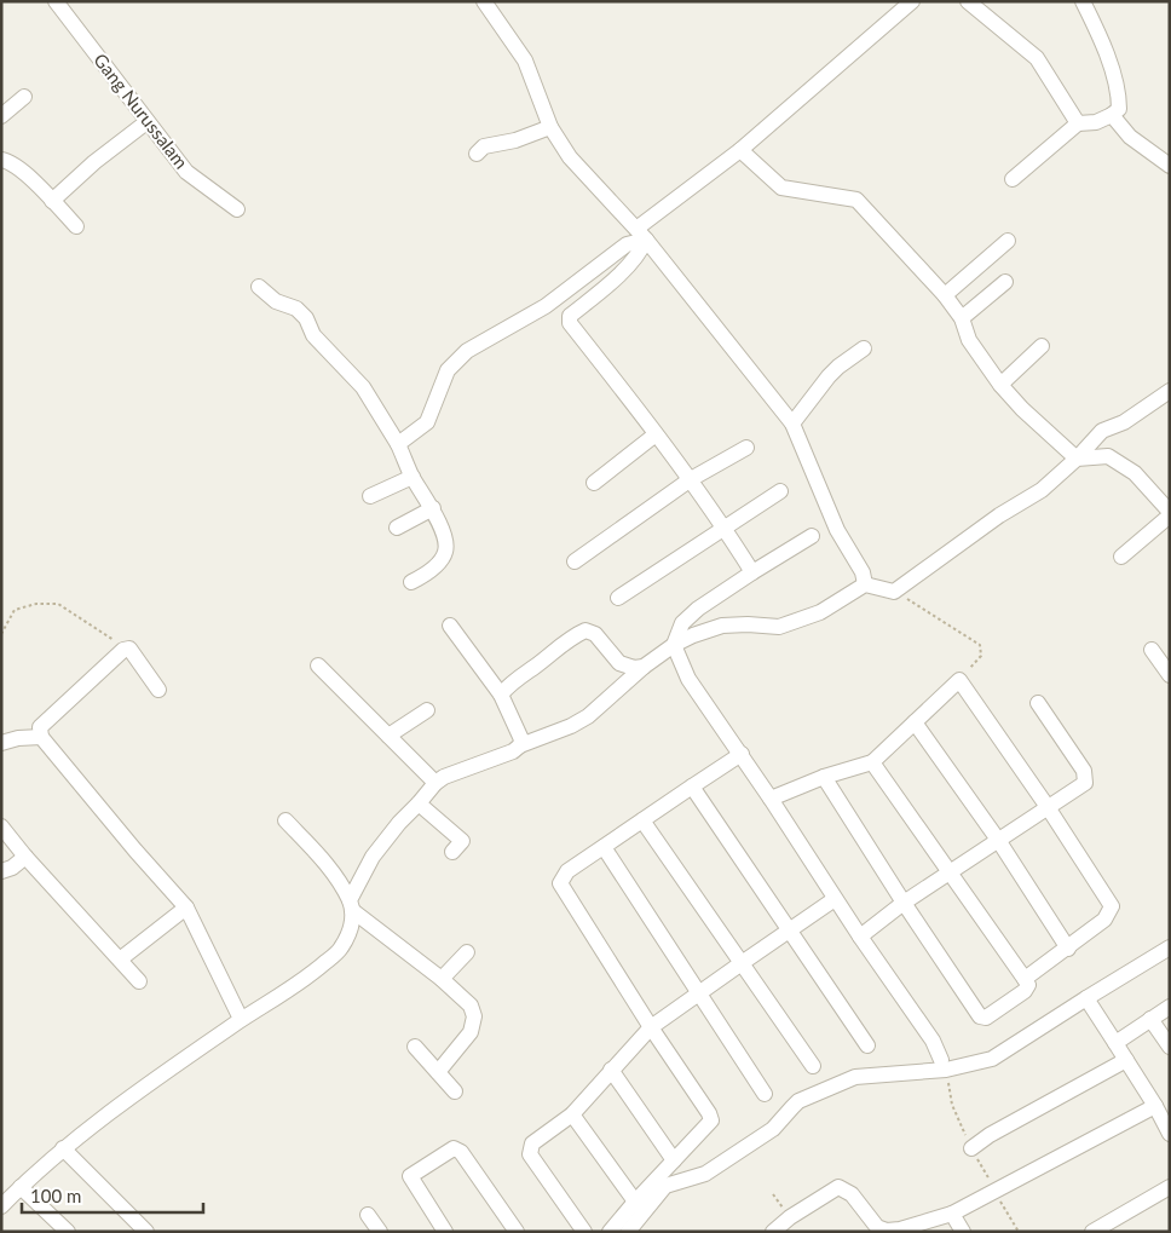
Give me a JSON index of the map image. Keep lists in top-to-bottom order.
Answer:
{
  "streets": {
    "street": ["Gang Nurussalam"]
  },
  "scale_bar": "100 m"
}
